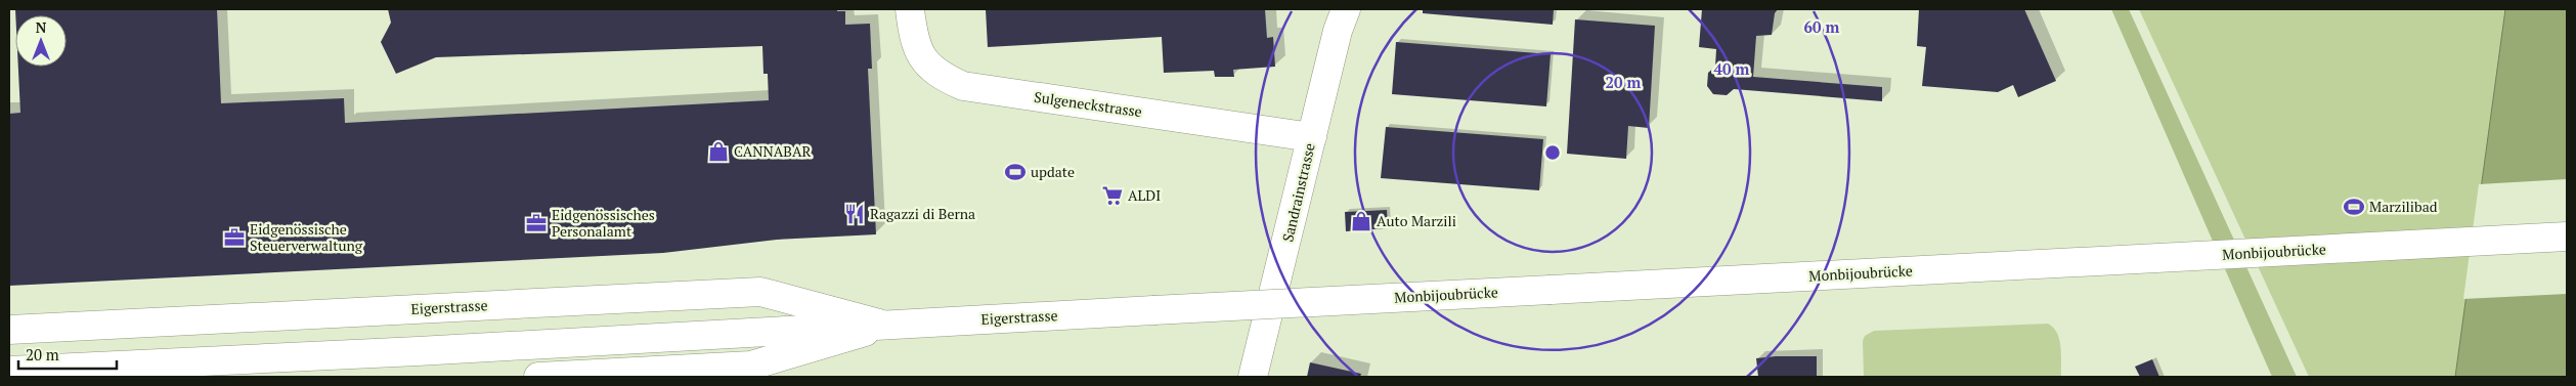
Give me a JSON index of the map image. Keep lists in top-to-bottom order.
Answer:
{
  "streets": {
    "main road": [
      "Sulgeneckstrasse",
      "Sandrainstrasse",
      "Monbijoubrücke",
      "Eigerstrasse"
    ]
  },
  "crossings": [
    ["Sulgeneckstrasse", "Sandrainstrasse"],
    ["Monbijoubrücke", "Eigerstrasse"]
  ],
  "places": {
    "shop": ["CANNABAR", "Auto Marzili"],
    "sports": ["update", "Marzilibad"],
    "supermarket": ["ALDI"],
    "restaurant": ["Ragazzi di Berna"],
    "office": ["Eidgenössisches Personalamt", "Eidgenössische Steuerverwaltung"]
  },
  "scale_bar": "20 m",
  "north": "top",
  "rings": ["60 m", "40 m", "20 m"]
}
